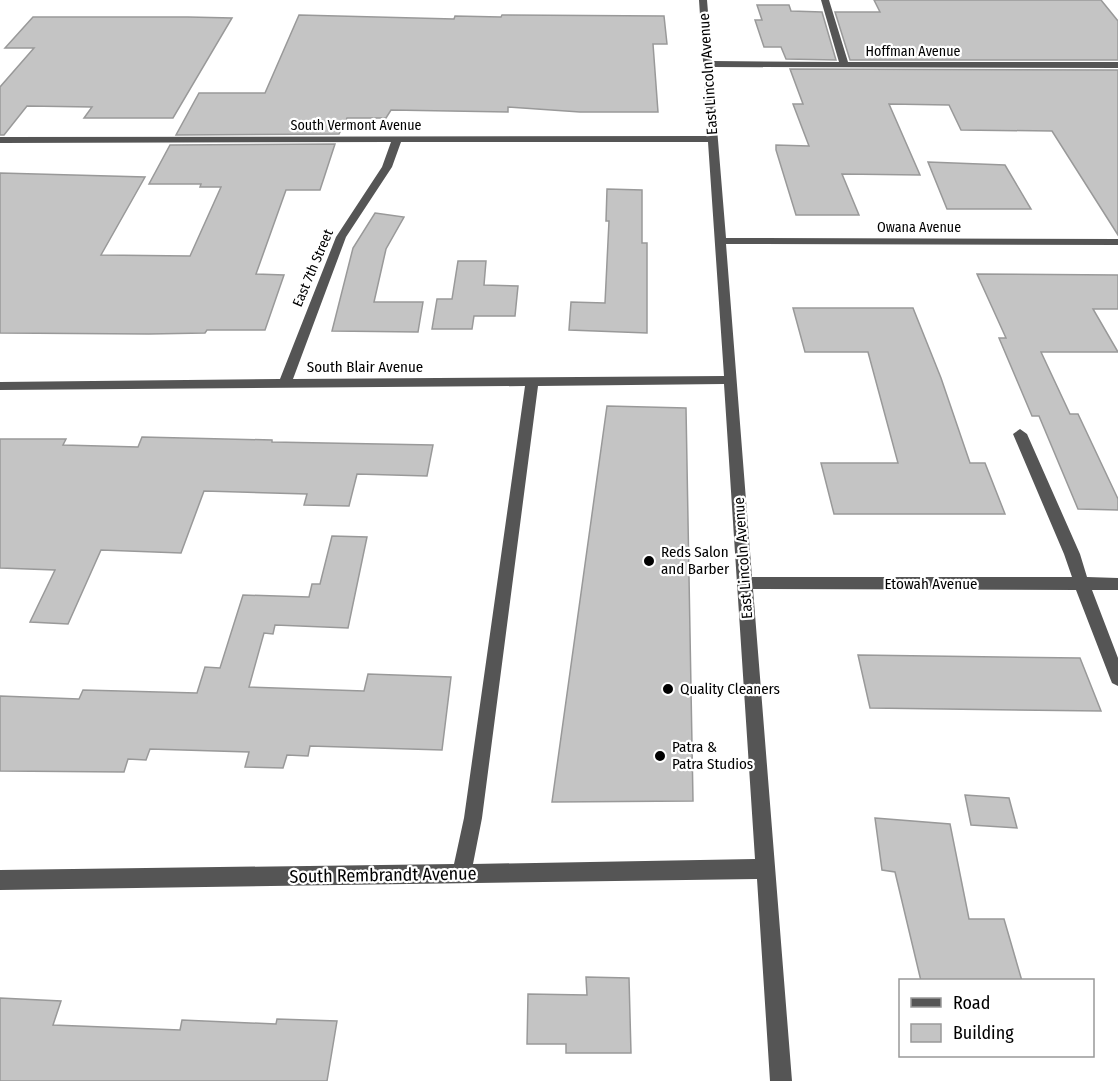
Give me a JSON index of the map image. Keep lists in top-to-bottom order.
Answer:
{
  "streets": {
    "street": [
      "Hoffman Avenue",
      "East Lincoln Avenue",
      "South Vermont Avenue",
      "Owana Avenue",
      "East 7th Street",
      "South Blair Avenue",
      "Etowah Avenue",
      "South Rembrandt Avenue"
    ]
  },
  "crossings": [
    ["Hoffman Avenue", "East Lincoln Avenue"],
    ["East Lincoln Avenue", "South Vermont Avenue"],
    ["East Lincoln Avenue", "Owana Avenue"],
    ["East Lincoln Avenue", "South Blair Avenue"],
    ["East Lincoln Avenue", "Etowah Avenue"],
    ["East Lincoln Avenue", "South Rembrandt Avenue"],
    ["South Vermont Avenue", "East 7th Street"],
    ["East 7th Street", "South Blair Avenue"]
  ],
  "places": ["Reds Salon and Barber", "Quality Cleaners", "Patra & Patra Studios"],
  "legend": ["Road", "Building"]
}
